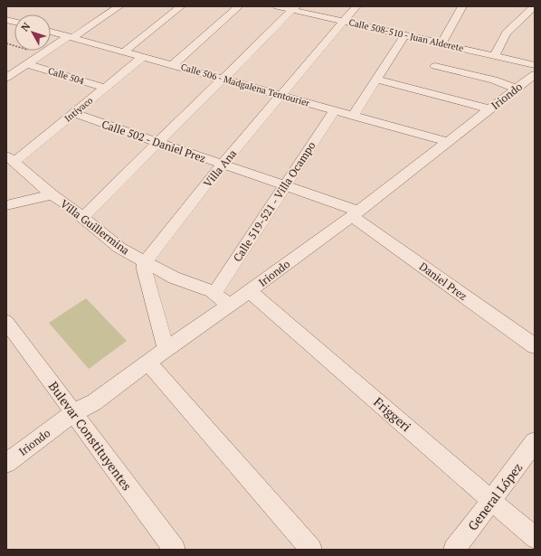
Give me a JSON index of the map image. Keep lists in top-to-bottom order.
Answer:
{
  "streets": {
    "street": [
      "Calle 508-510 - Juan Alderete",
      "Calle 504",
      "Calle 506 - Madgalena Tentourier",
      "Iriondo",
      "Intiyaco",
      "Calle 502 - Daniel Prez",
      "Villa Ana",
      "Calle 519-521 - Villa Ocampo",
      "Villa Guillermina",
      "Daniel Prez",
      "Friggeri",
      "Bulevar Constituyentes",
      "General López"
    ]
  },
  "crossings": [
    ["Calle 508-510 - Juan Alderete", "Villa Ana"],
    ["Calle 504", "Intiyaco"],
    ["Calle 506 - Madgalena Tentourier", "Iriondo"],
    ["Calle 506 - Madgalena Tentourier", "Intiyaco"],
    ["Calle 506 - Madgalena Tentourier", "Villa Ana"],
    ["Calle 506 - Madgalena Tentourier", "Calle 519-521 - Villa Ocampo"],
    ["Iriondo", "Calle 502 - Daniel Prez"],
    ["Iriondo", "Villa Guillermina"],
    ["Iriondo", "Daniel Prez"],
    ["Iriondo", "Friggeri"],
    ["Iriondo", "Bulevar Constituyentes"],
    ["Intiyaco", "Calle 502 - Daniel Prez"],
    ["Intiyaco", "Villa Guillermina"],
    ["Calle 502 - Daniel Prez", "Villa Ana"],
    ["Calle 502 - Daniel Prez", "Calle 519-521 - Villa Ocampo"],
    ["Calle 502 - Daniel Prez", "Daniel Prez"],
    ["Villa Ana", "Villa Guillermina"],
    ["Calle 519-521 - Villa Ocampo", "Villa Guillermina"],
    ["Friggeri", "General López"]
  ],
  "north": "top left"
}
